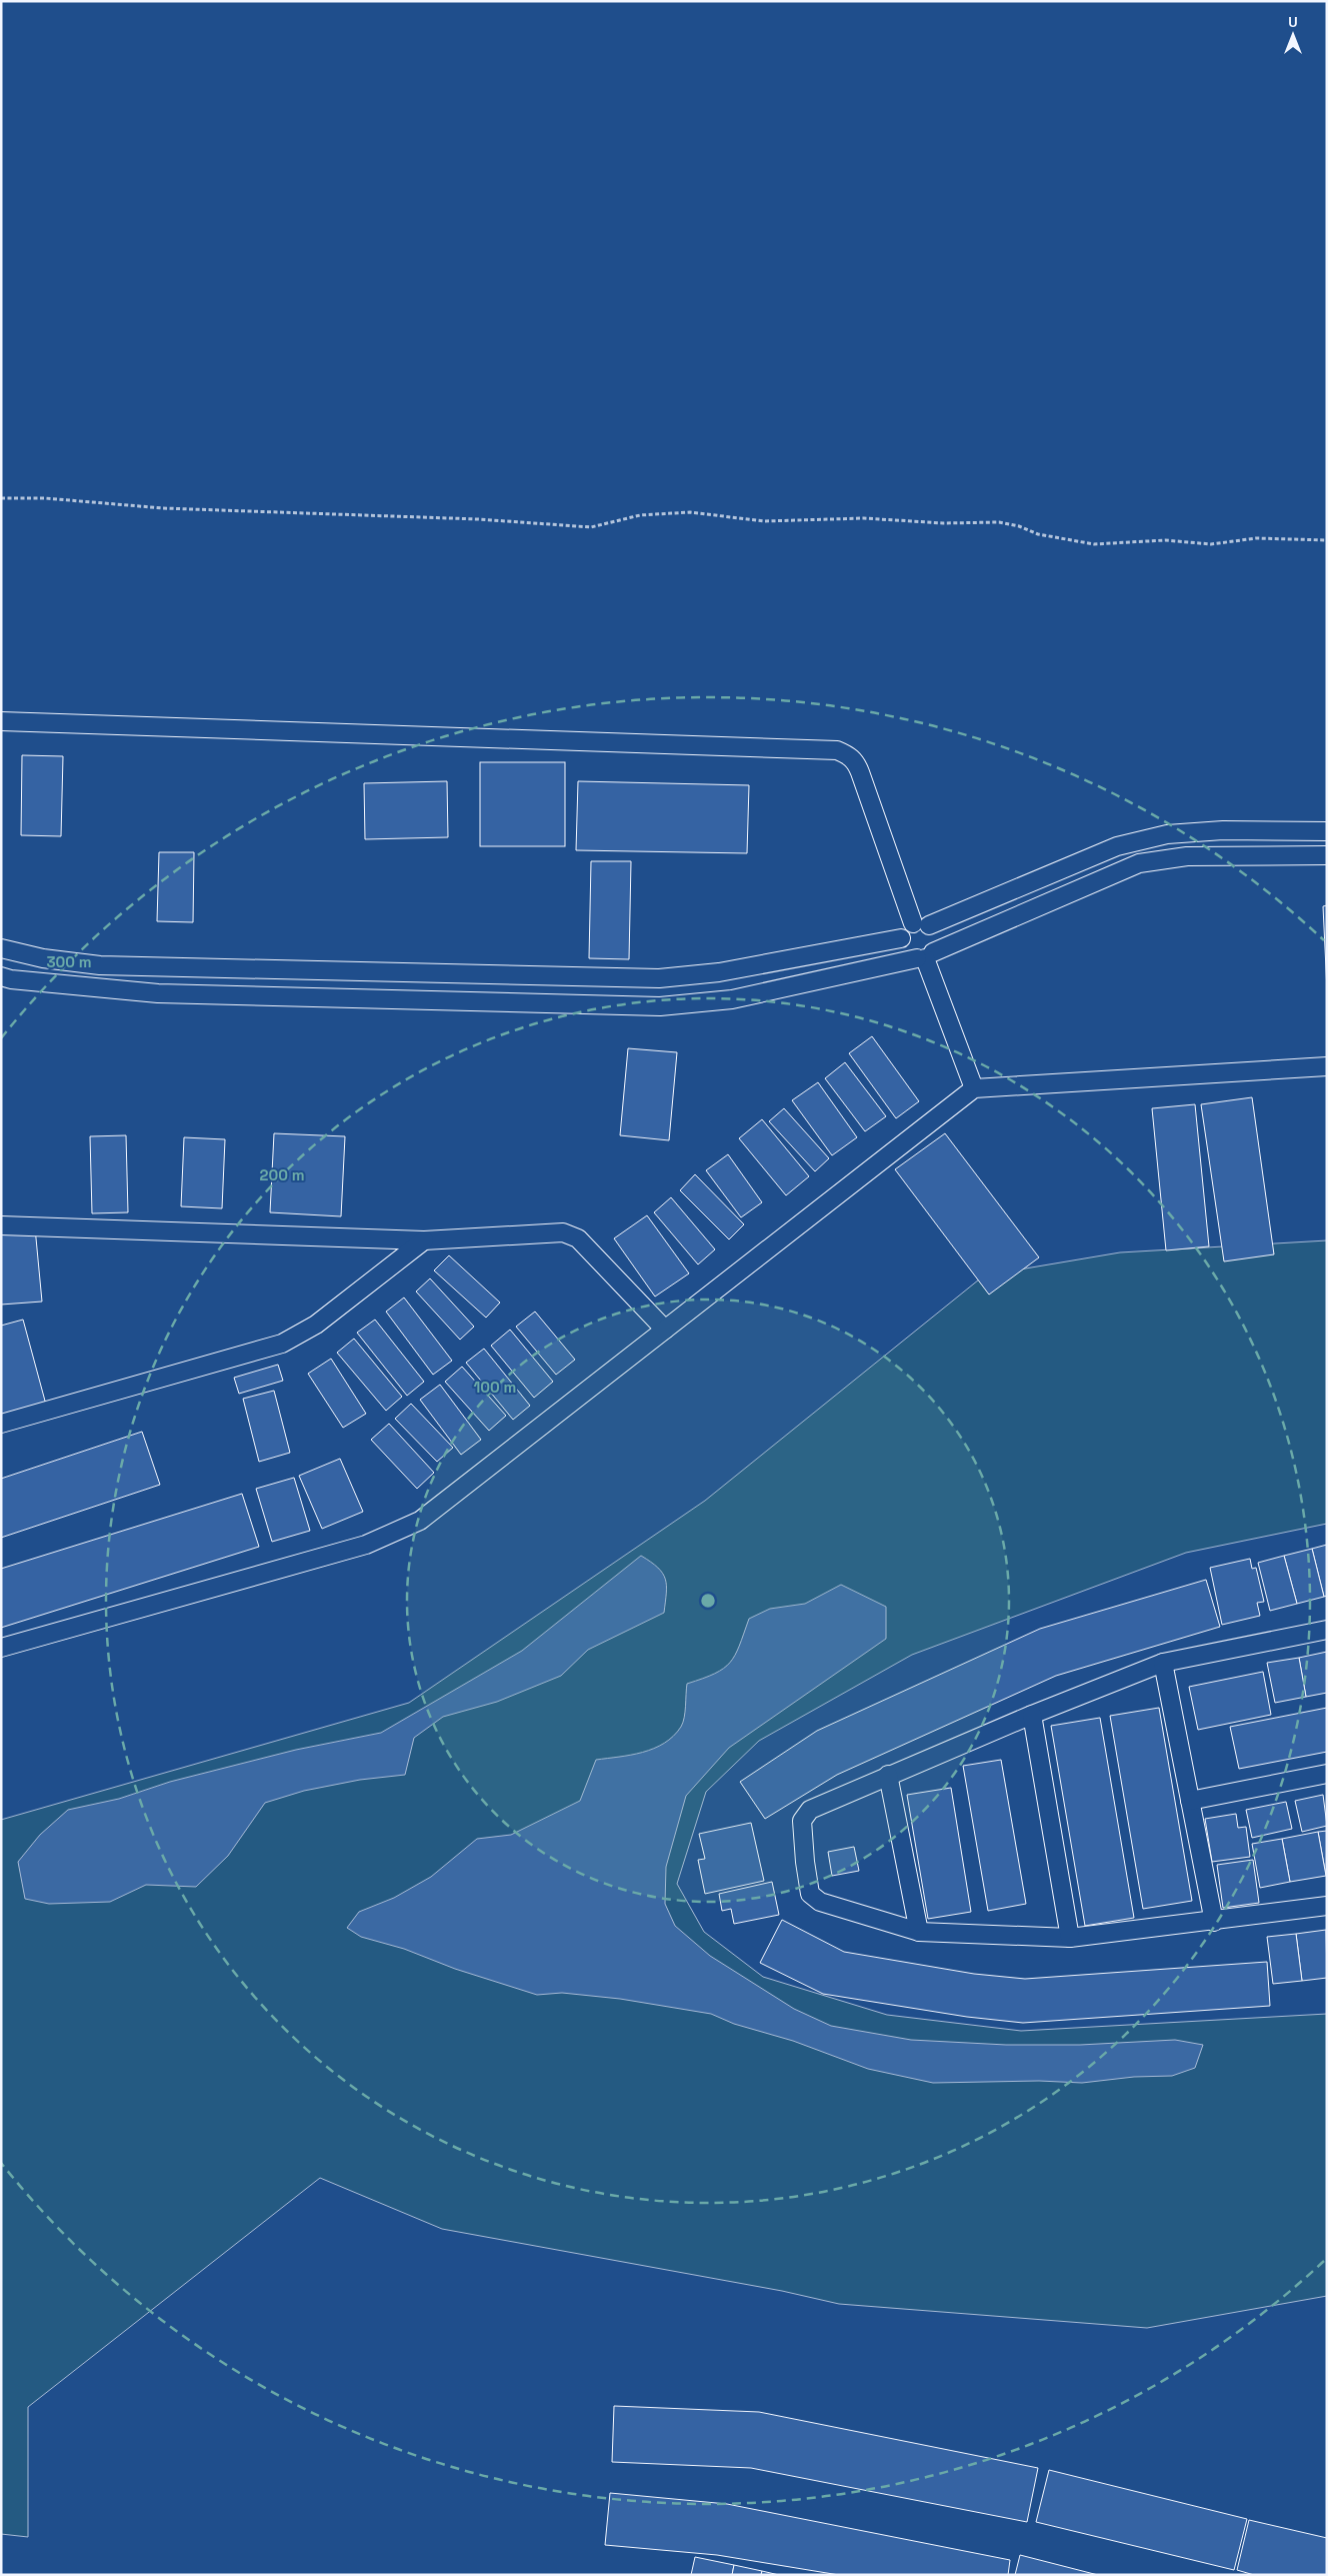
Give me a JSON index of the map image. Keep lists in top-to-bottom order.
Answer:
{
  "north": "top",
  "rings": ["300 m", "200 m", "100 m"]
}
